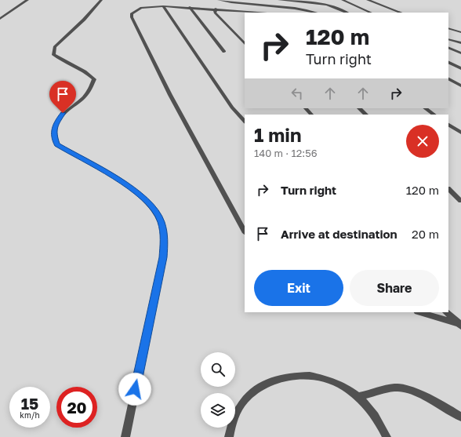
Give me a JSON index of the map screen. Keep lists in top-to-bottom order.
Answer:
{
  "page": {
    "turn": ["120 m", "Turn right"],
    "heading": ["1 min", "140 m · 12:56"],
    "list": [
      {
        "name": "Turn right",
        "value": "120 m"
      },
      {
        "name": "Arrive at destination",
        "value": "20 m"
      }
    ],
    "buttons": ["Exit", "Share"],
    "speed": "15 km/h",
    "limit": "20"
  }
}
